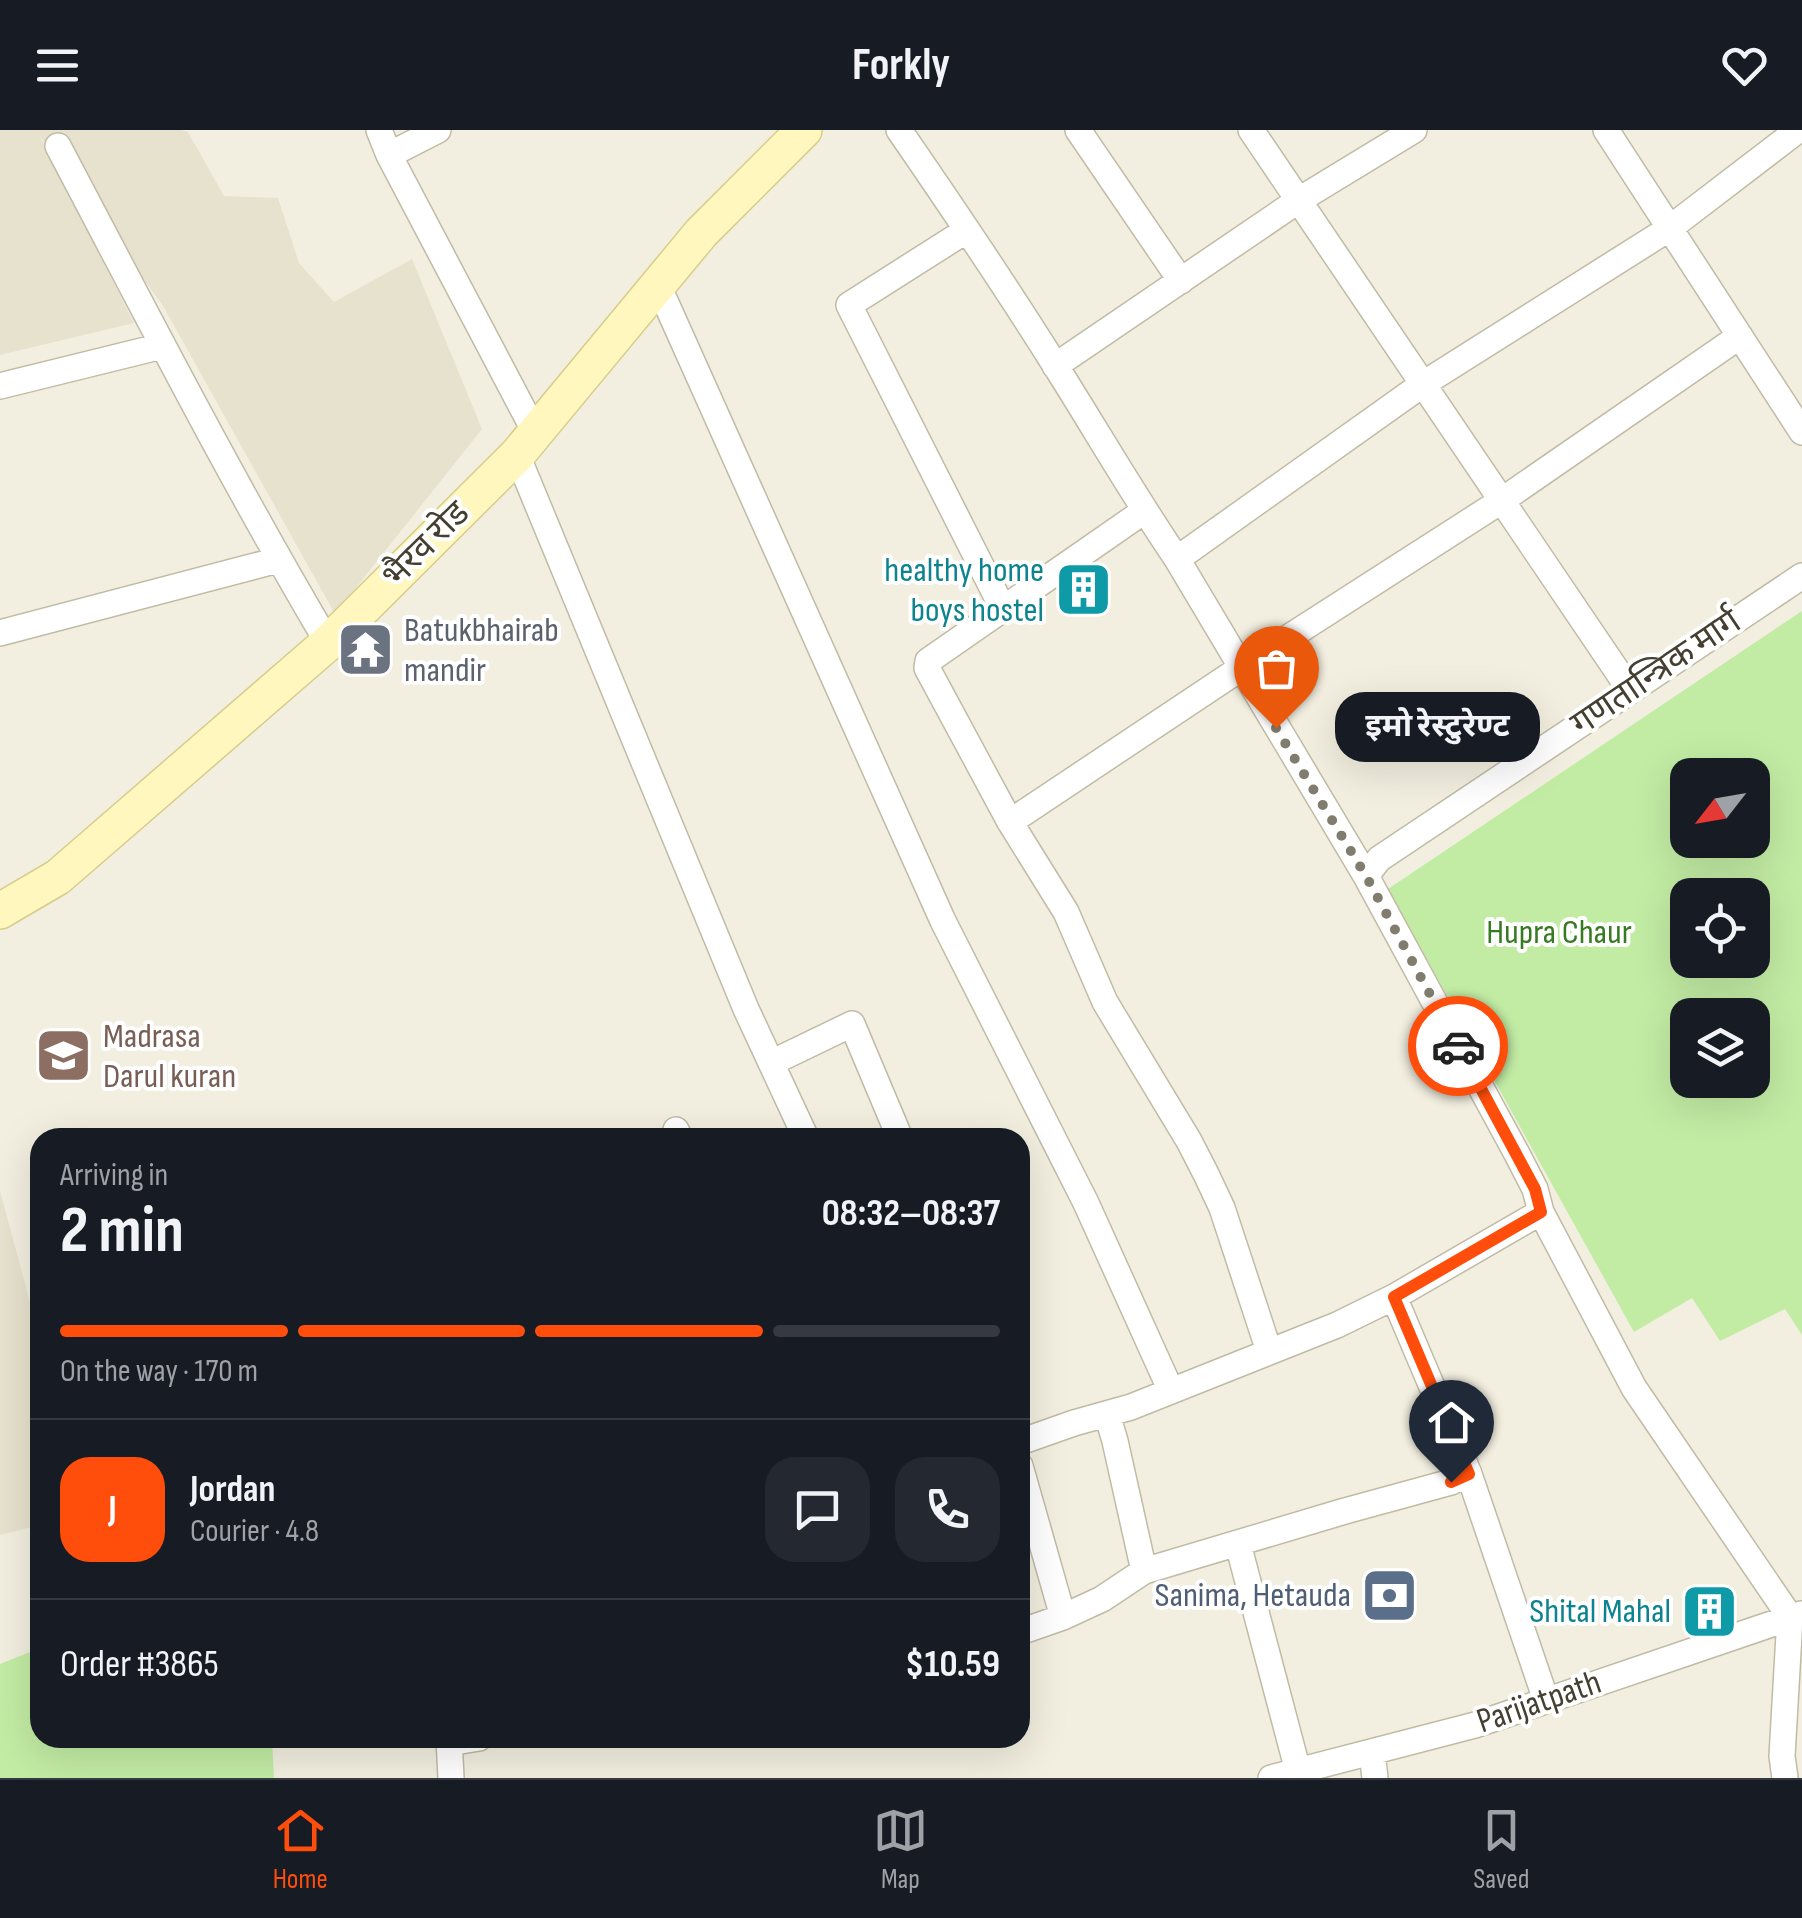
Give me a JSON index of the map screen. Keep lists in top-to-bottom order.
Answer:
{
  "streets": {
    "main road": ["भैरव रोड"],
    "street": ["गणतान्त्रिक मार्ग", "Parijatpath"]
  },
  "parks": ["Hupra Chaur"],
  "places": {
    "building": ["healthy home boys hostel", "Shital Mahal"],
    "temple": ["Batukbhairab mandir"],
    "other": ["इमो रेस्टुरेण्ट"],
    "school or university": ["Madrasa Darul kuran"],
    "bank": ["Sanima, Hetauda"]
  },
  "north": "bottom left",
  "page": {
    "header": "Forkly",
    "bubble": "इमो रेस्टुरेण्ट",
    "heading": ["2 min", "Arriving in", "08:32–08:37"],
    "panel": [
      "Jordan",
      "Courier · 4.8",
      "Order #3865",
      "$10.59"
    ],
    "bar": "On the way · 170 m",
    "round": "J",
    "tabs": ["Home", "Map", "Saved"]
  }
}
